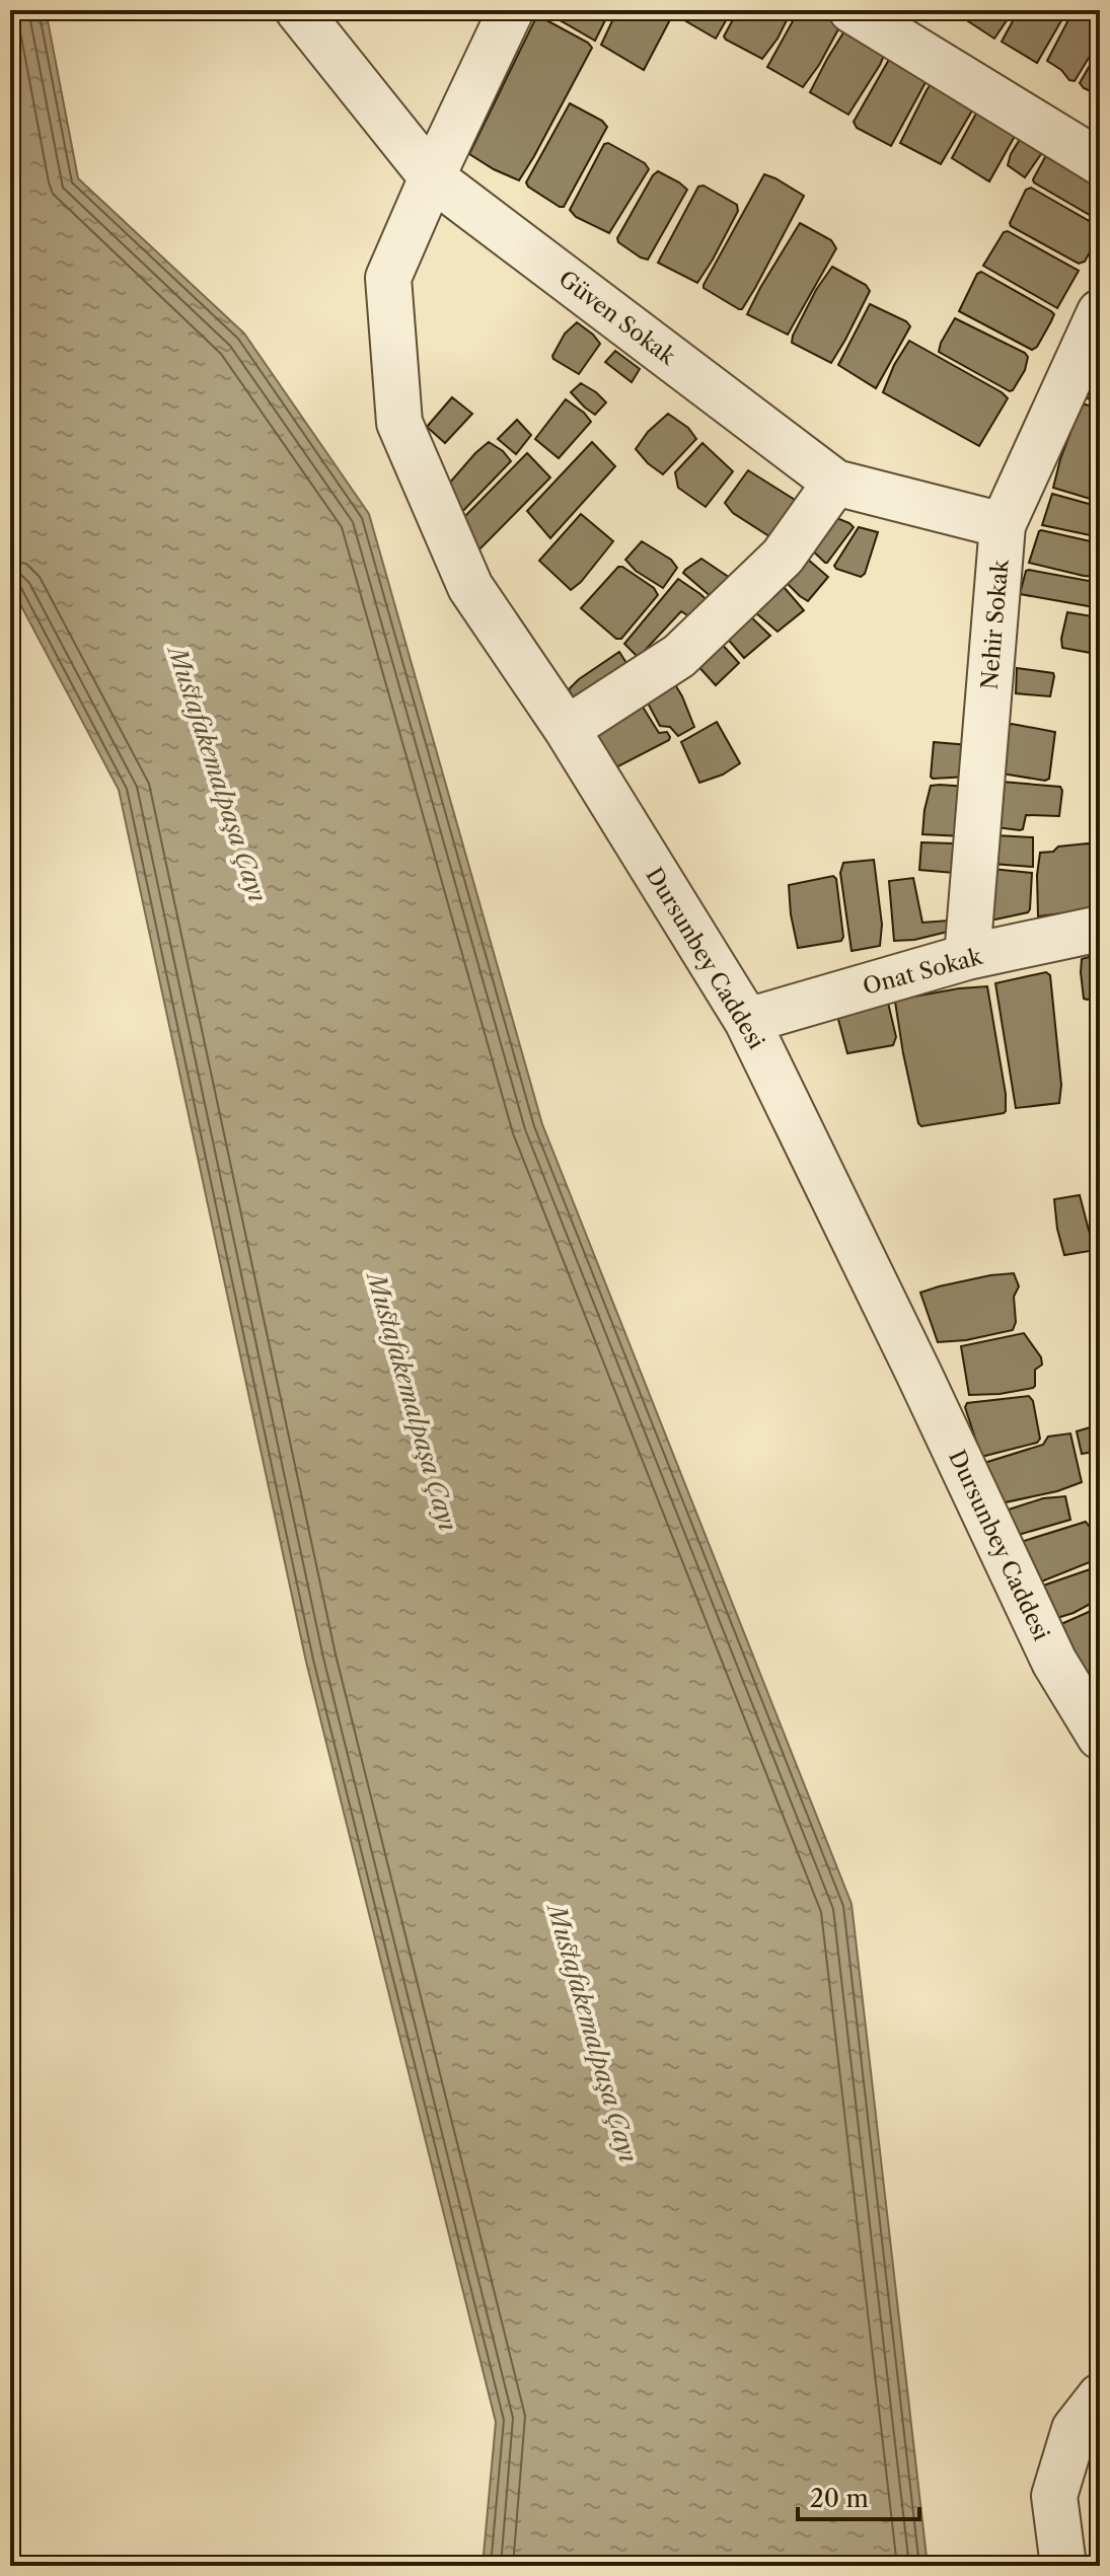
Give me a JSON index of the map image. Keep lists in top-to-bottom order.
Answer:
{
  "streets": {
    "street": [
      "Güven Sokak",
      "Nehir Sokak",
      "Dursunbey Caddesi",
      "Onat Sokak"
    ]
  },
  "crossings": [
    ["Güven Sokak", "Nehir Sokak"],
    ["Güven Sokak", "Dursunbey Caddesi"],
    ["Nehir Sokak", "Onat Sokak"],
    ["Dursunbey Caddesi", "Onat Sokak"]
  ],
  "water": ["Mustafakemalpaşa Çayı"],
  "scale_bar": "20 m"
}
